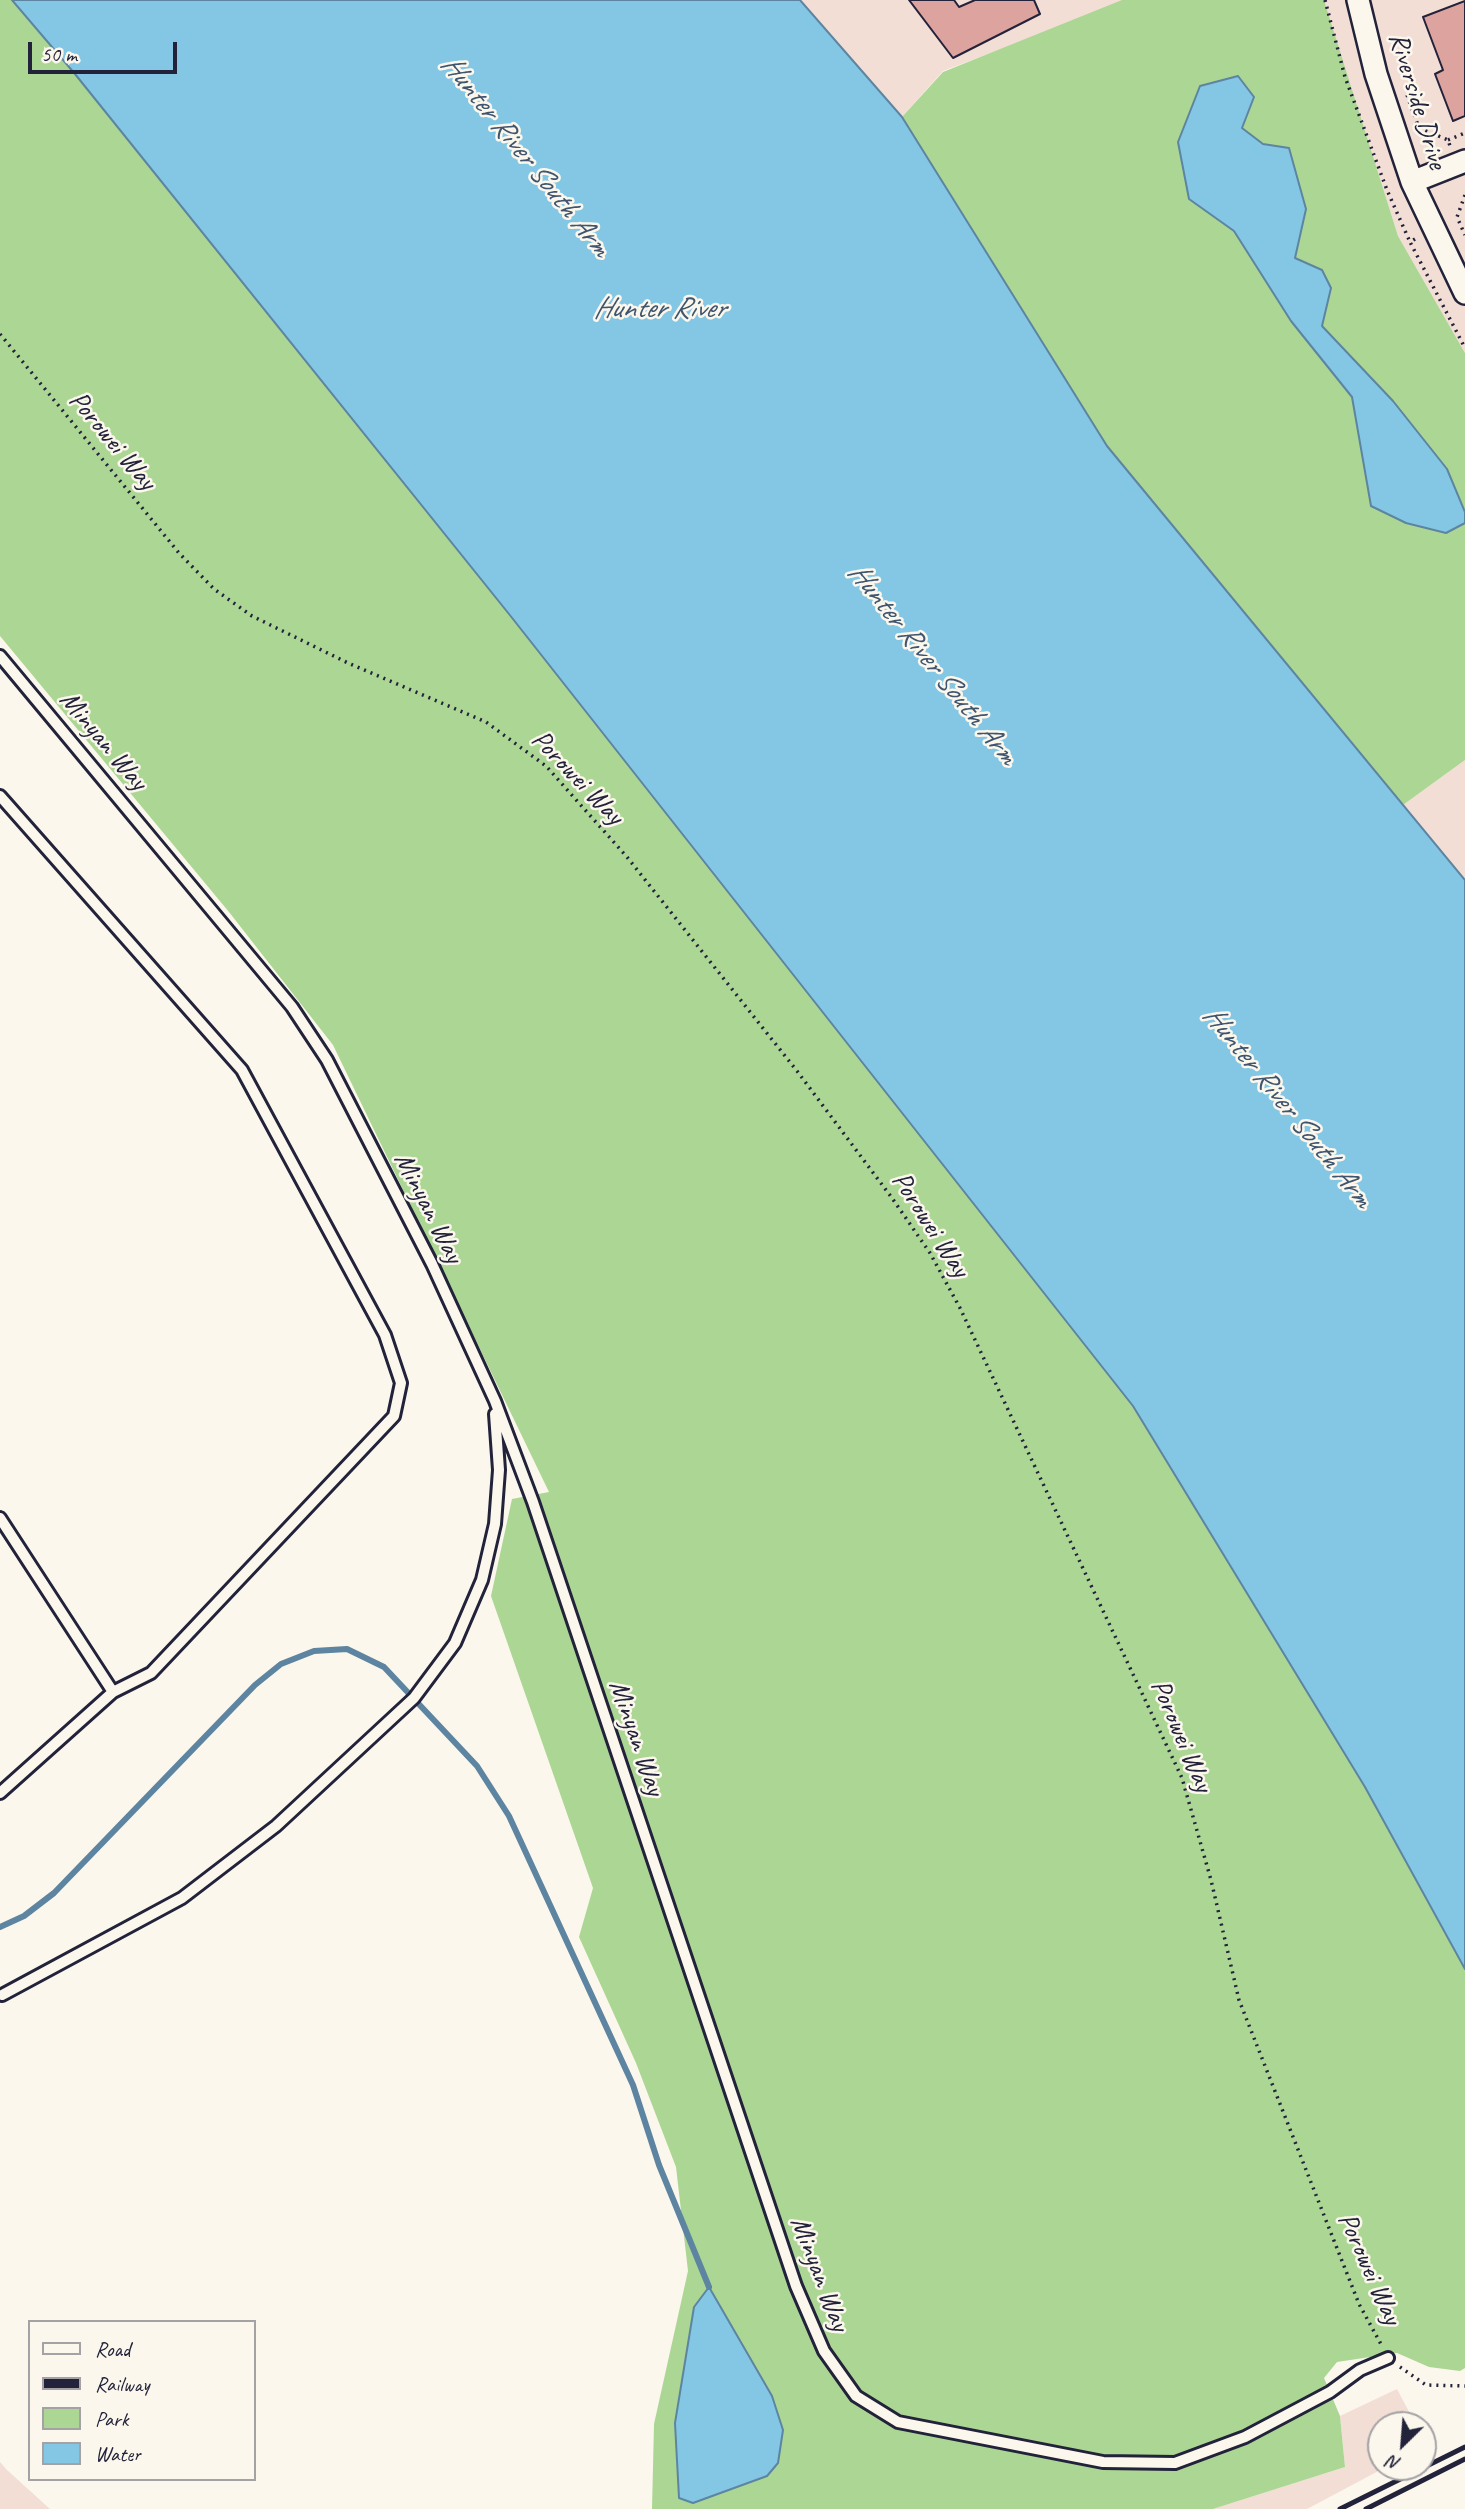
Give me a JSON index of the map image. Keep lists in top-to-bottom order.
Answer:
{
  "streets": {
    "street": ["Riverside Drive"],
    "lane": ["Minyan Way"],
    "path": ["Porowei Way"]
  },
  "crossings": [
    ["Porowei Way", "Minyan Way"]
  ],
  "water": ["Hunter River South Arm", "Hunter River"],
  "legend": [
    "Road",
    "Railway",
    "Park",
    "Water"
  ],
  "scale_bar": "50 m",
  "north": "bottom left"
}
